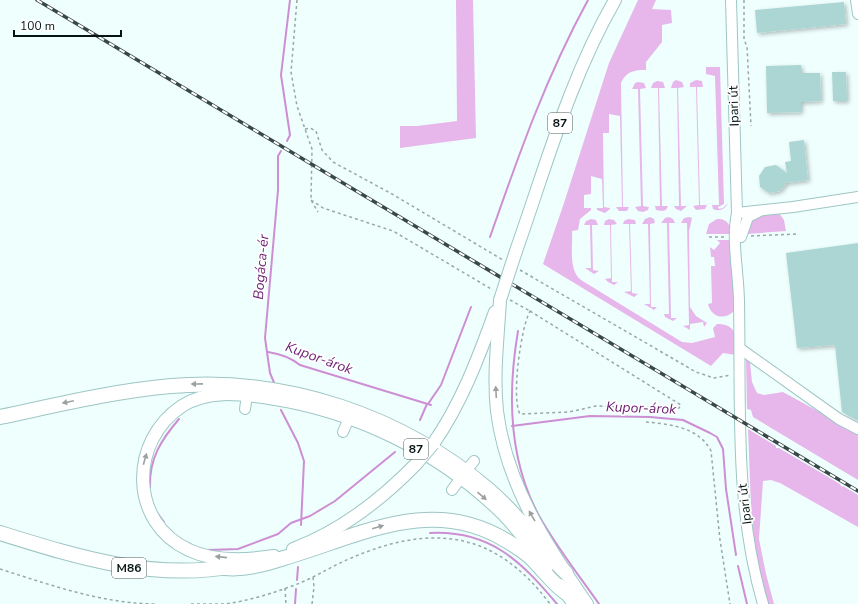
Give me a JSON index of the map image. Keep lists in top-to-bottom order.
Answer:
{
  "streets": {
    "highway": ["M86"],
    "main road": ["87"],
    "street": ["Ipari út"]
  },
  "crossings": [
    ["87", "M86"]
  ],
  "water": ["Bogáca-ér", "Kupor-árok"],
  "scale_bar": "100 m"
}
